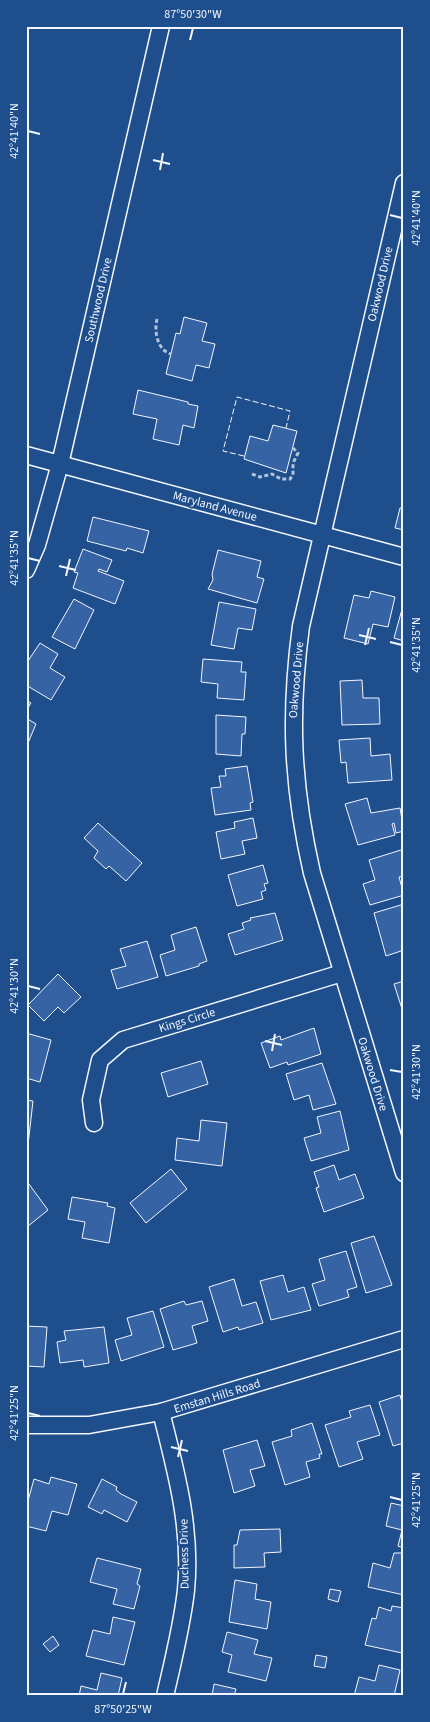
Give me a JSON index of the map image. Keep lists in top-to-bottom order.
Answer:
{
  "streets": {
    "street": [
      "Oakwood Drive",
      "Southwood Drive",
      "Maryland Avenue",
      "Kings Circle",
      "Emstan Hills Road",
      "Duchess Drive"
    ]
  },
  "crossings": [
    ["Oakwood Drive", "Maryland Avenue"],
    ["Oakwood Drive", "Kings Circle"],
    ["Southwood Drive", "Maryland Avenue"],
    ["Emstan Hills Road", "Duchess Drive"]
  ],
  "coordinates": [
    "87°50'30\"W",
    "42°41'40\"N",
    "42°41'35\"N",
    "42°41'30\"N",
    "42°41'25\"N",
    "87°50'25\"W"
  ]
}
